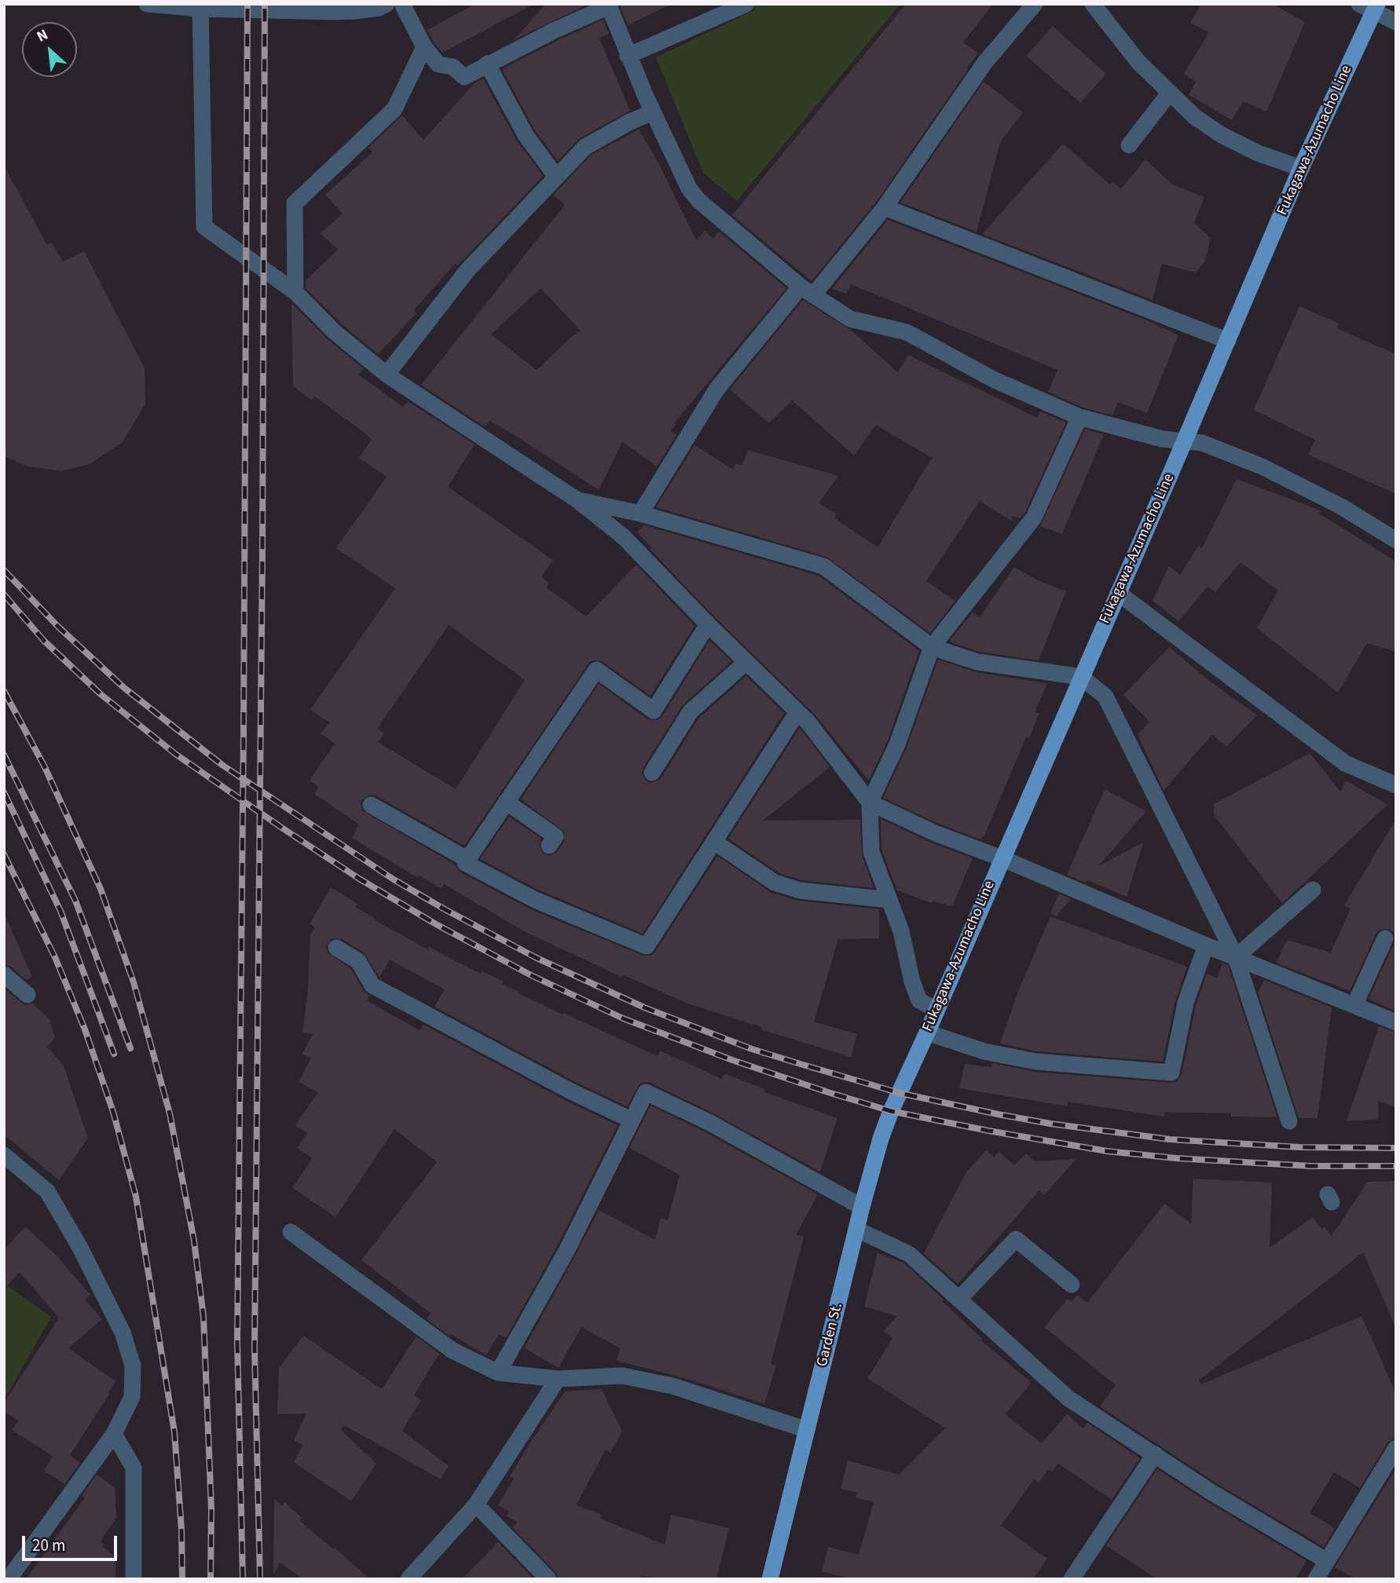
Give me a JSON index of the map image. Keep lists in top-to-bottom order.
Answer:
{
  "streets": {
    "main road": ["Fukagawa-Azumacho Line", "Garden St."]
  },
  "crossings": [
    ["Fukagawa-Azumacho Line", "Garden St."]
  ],
  "scale_bar": "20 m",
  "north": "top left"
}
